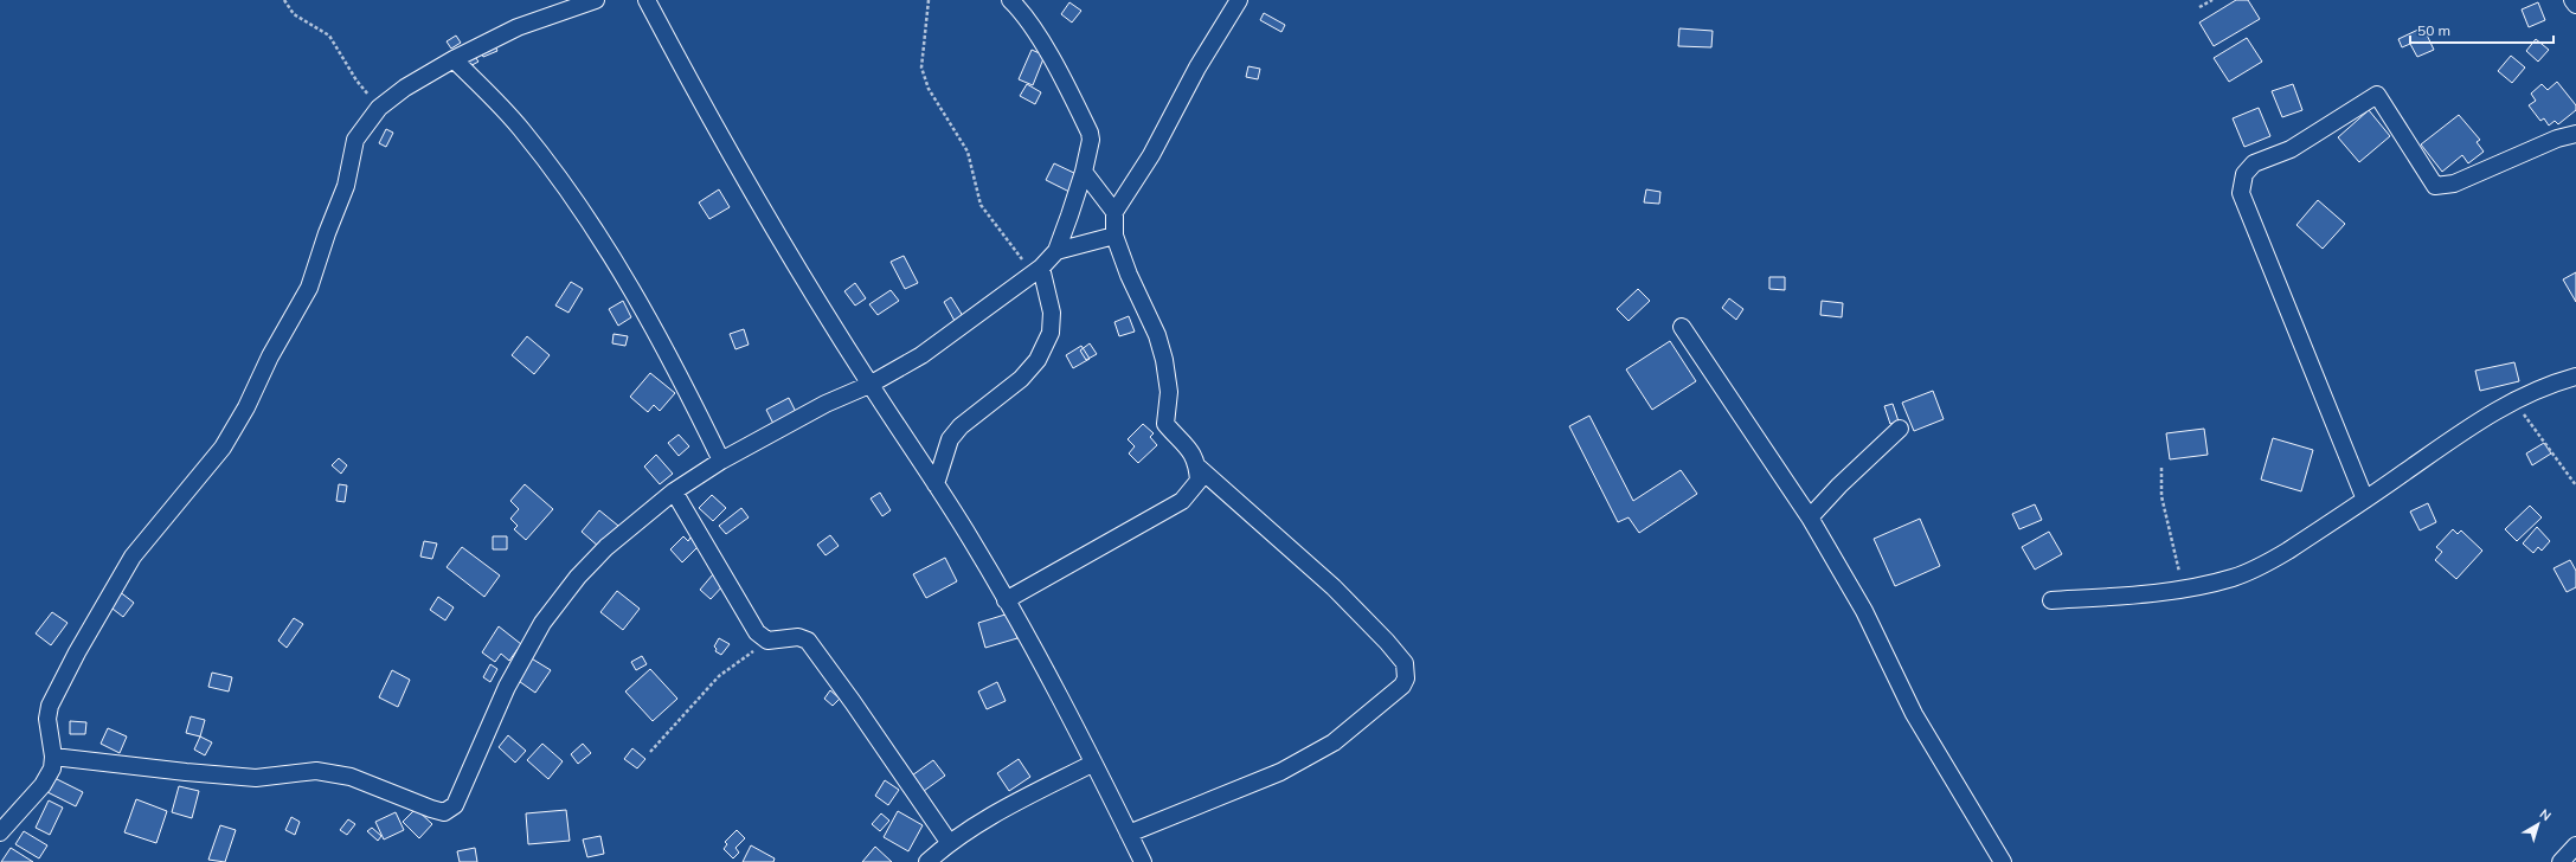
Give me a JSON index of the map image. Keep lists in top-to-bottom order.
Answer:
{
  "scale_bar": "50 m",
  "north": "top right"
}
